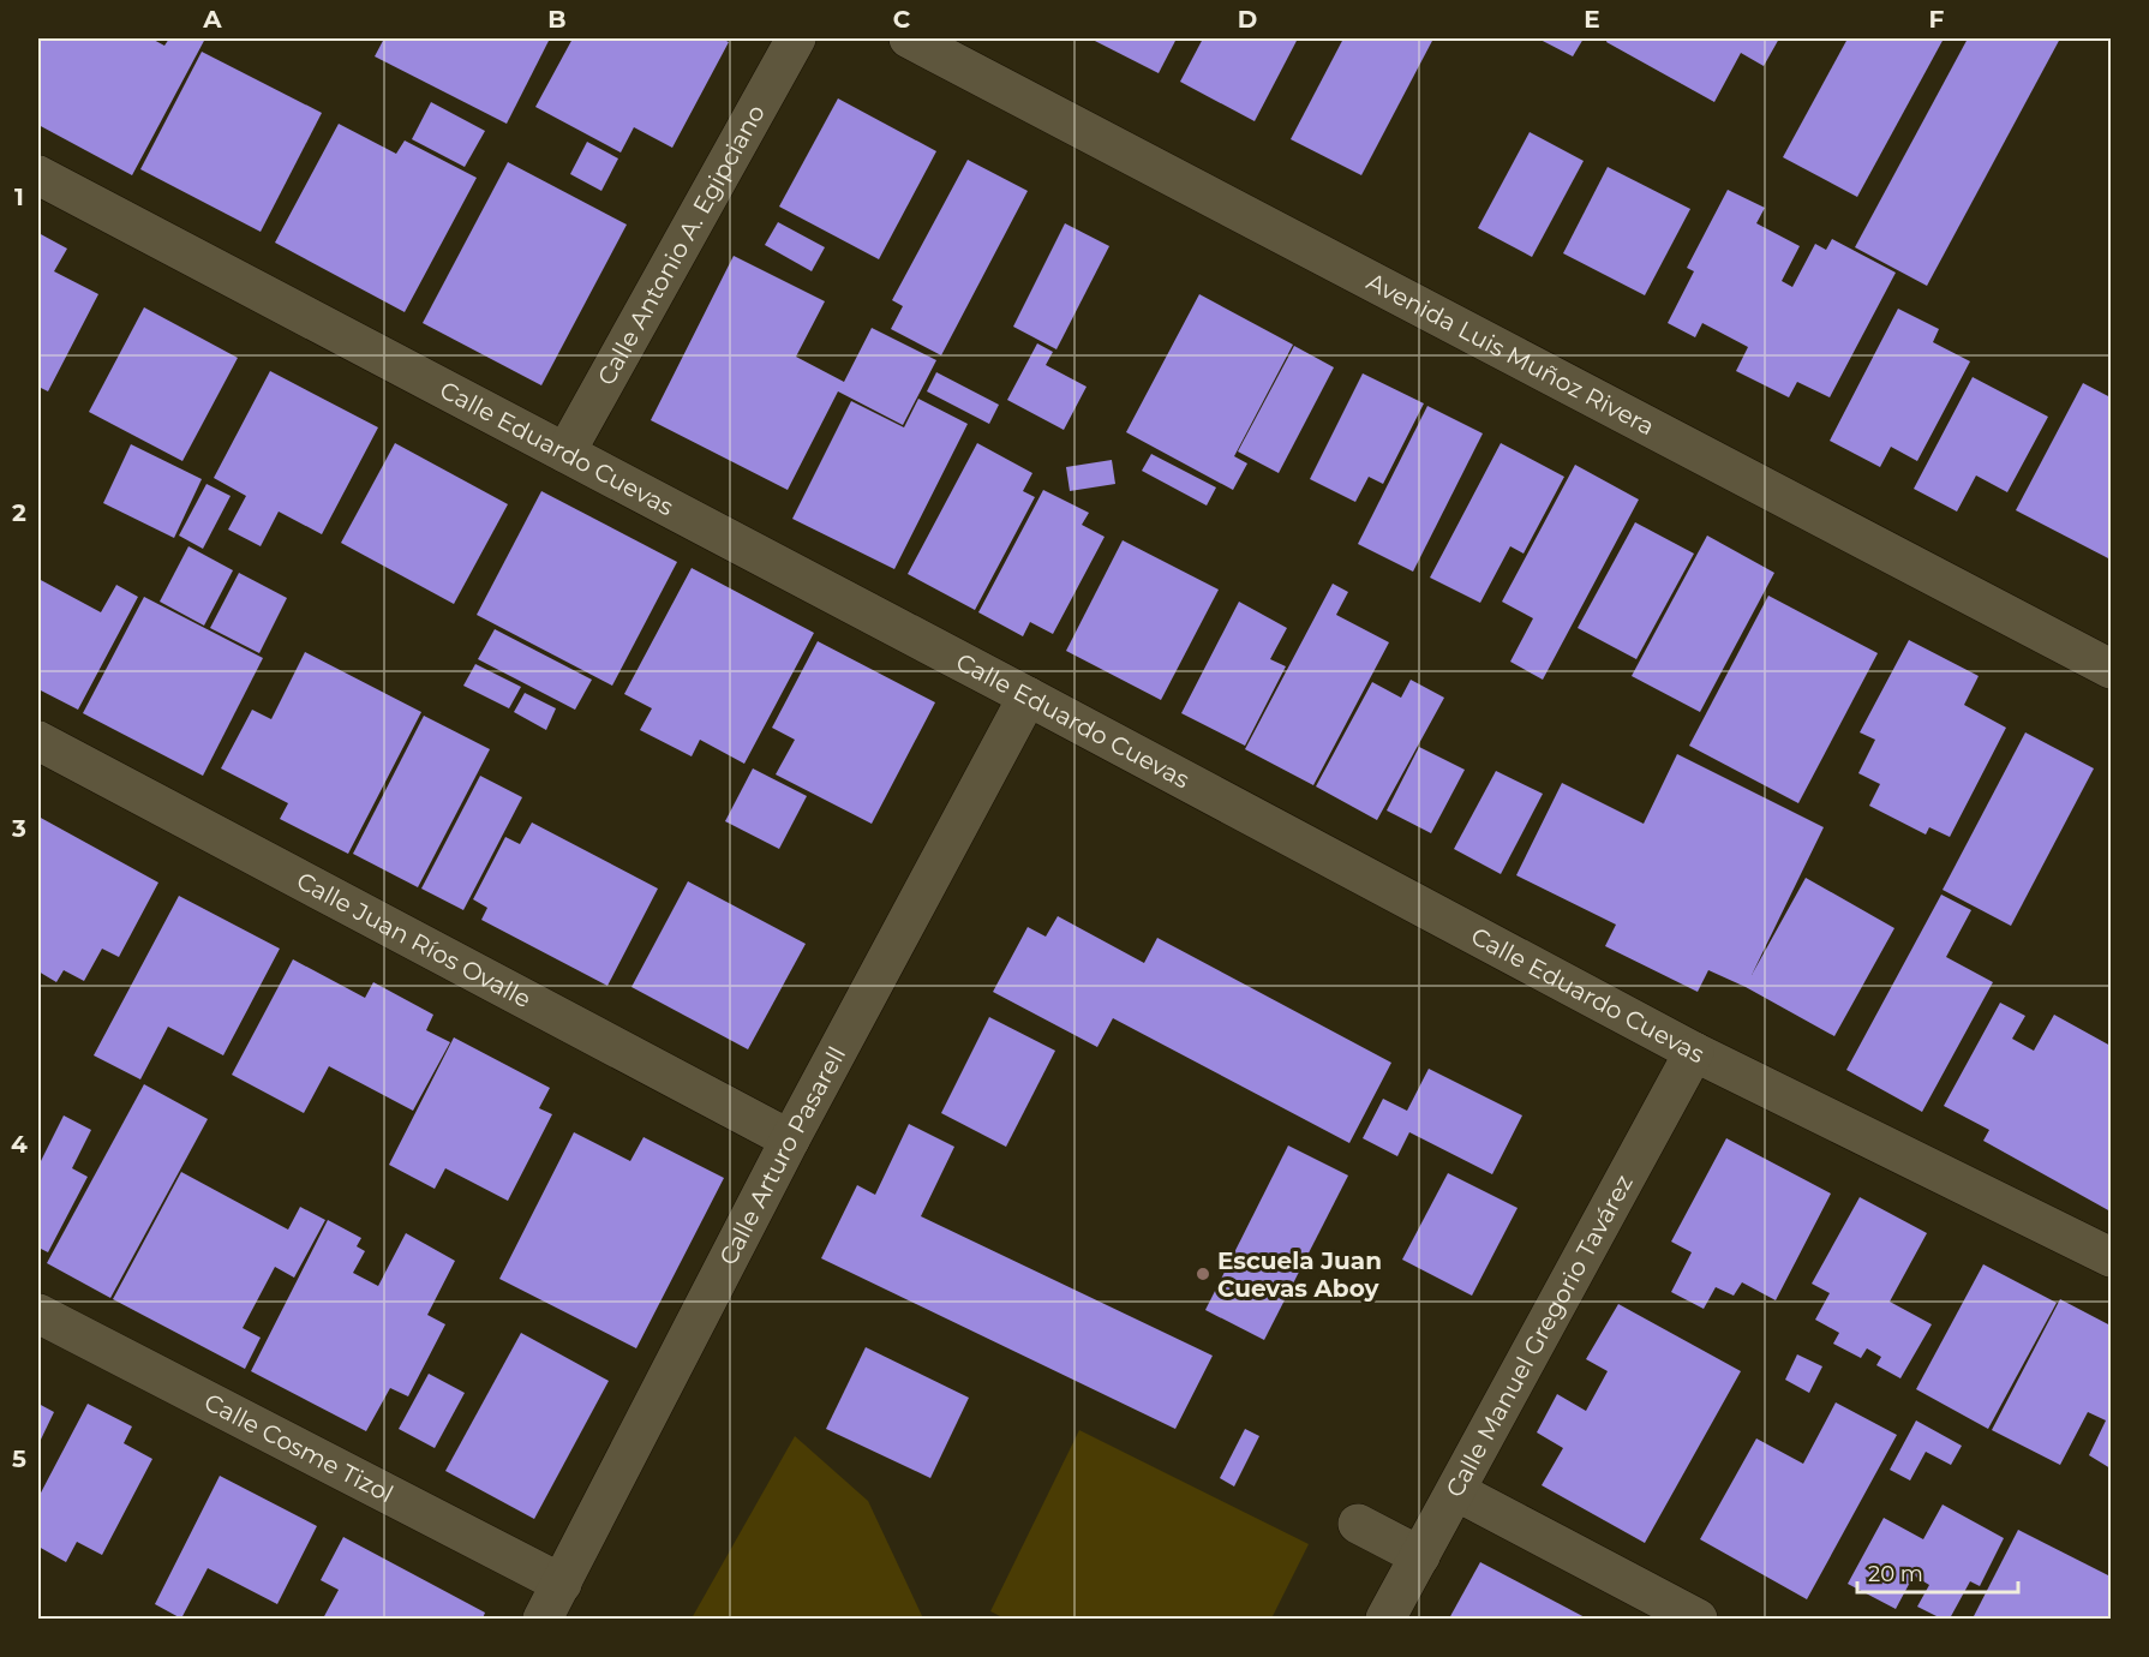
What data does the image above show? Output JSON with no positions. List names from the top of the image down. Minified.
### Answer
{"streets":{"street":["Calle Antonio A. Egipciano","Avenida Luis Muñoz Rivera","Calle Eduardo Cuevas","Calle Juan Ríos Ovalle","Calle Arturo Pasarell","Calle Manuel Gregorio Tavárez","Calle Cosme Tizol"]},"crossings":[["Calle Antonio A. Egipciano","Calle Eduardo Cuevas"],["Calle Eduardo Cuevas","Calle Arturo Pasarell"],["Calle Eduardo Cuevas","Calle Manuel Gregorio Tavárez"],["Calle Juan Ríos Ovalle","Calle Arturo Pasarell"],["Calle Arturo Pasarell","Calle Cosme Tizol"]],"places":["Escuela Juan Cuevas Aboy"],"scale_bar":"20 m","grid":{"columns":["A","B","C","D","E","F"],"rows":["1","2","3","4","5"]}}
